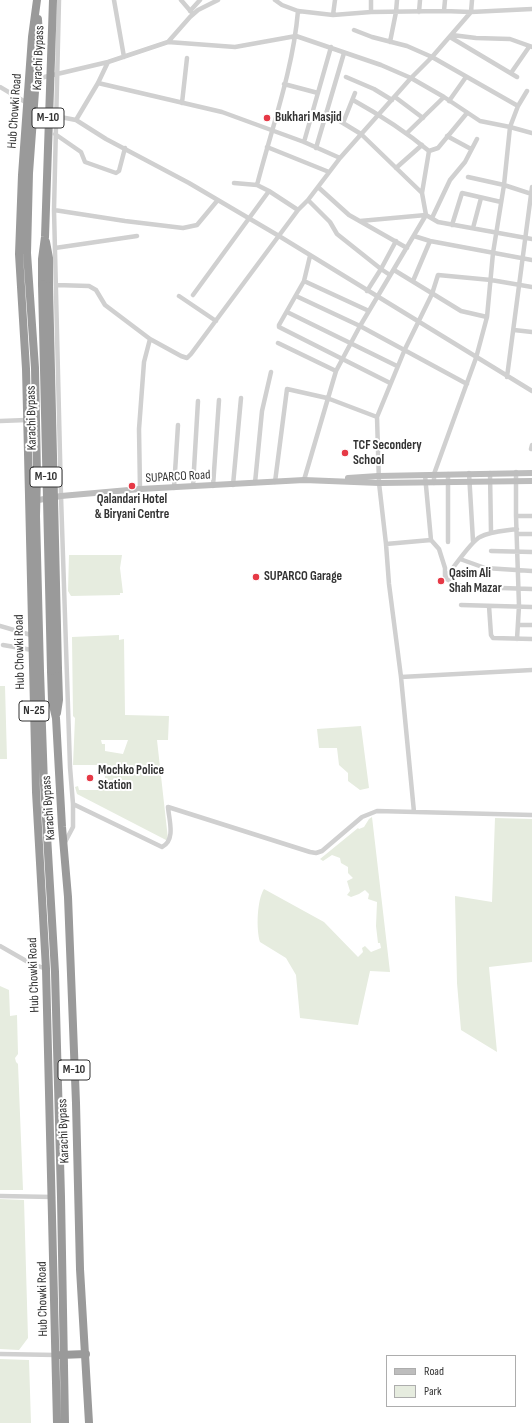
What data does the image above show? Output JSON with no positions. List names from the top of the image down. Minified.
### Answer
{"streets":{"highway":["Karachi Bypass","Hub Chowki Road","M-10","N-25"],"street":["SUPARCO Road"]},"crossings":[["Hub Chowki Road","SUPARCO Road"]],"places":["Bukhari Masjid","TCF Secondery School","Qalandari Hotel & Biryani Centre","SUPARCO Garage","Qasim Ali Shah Mazar","Mochko Police Station"],"legend":["Road","Park"]}
